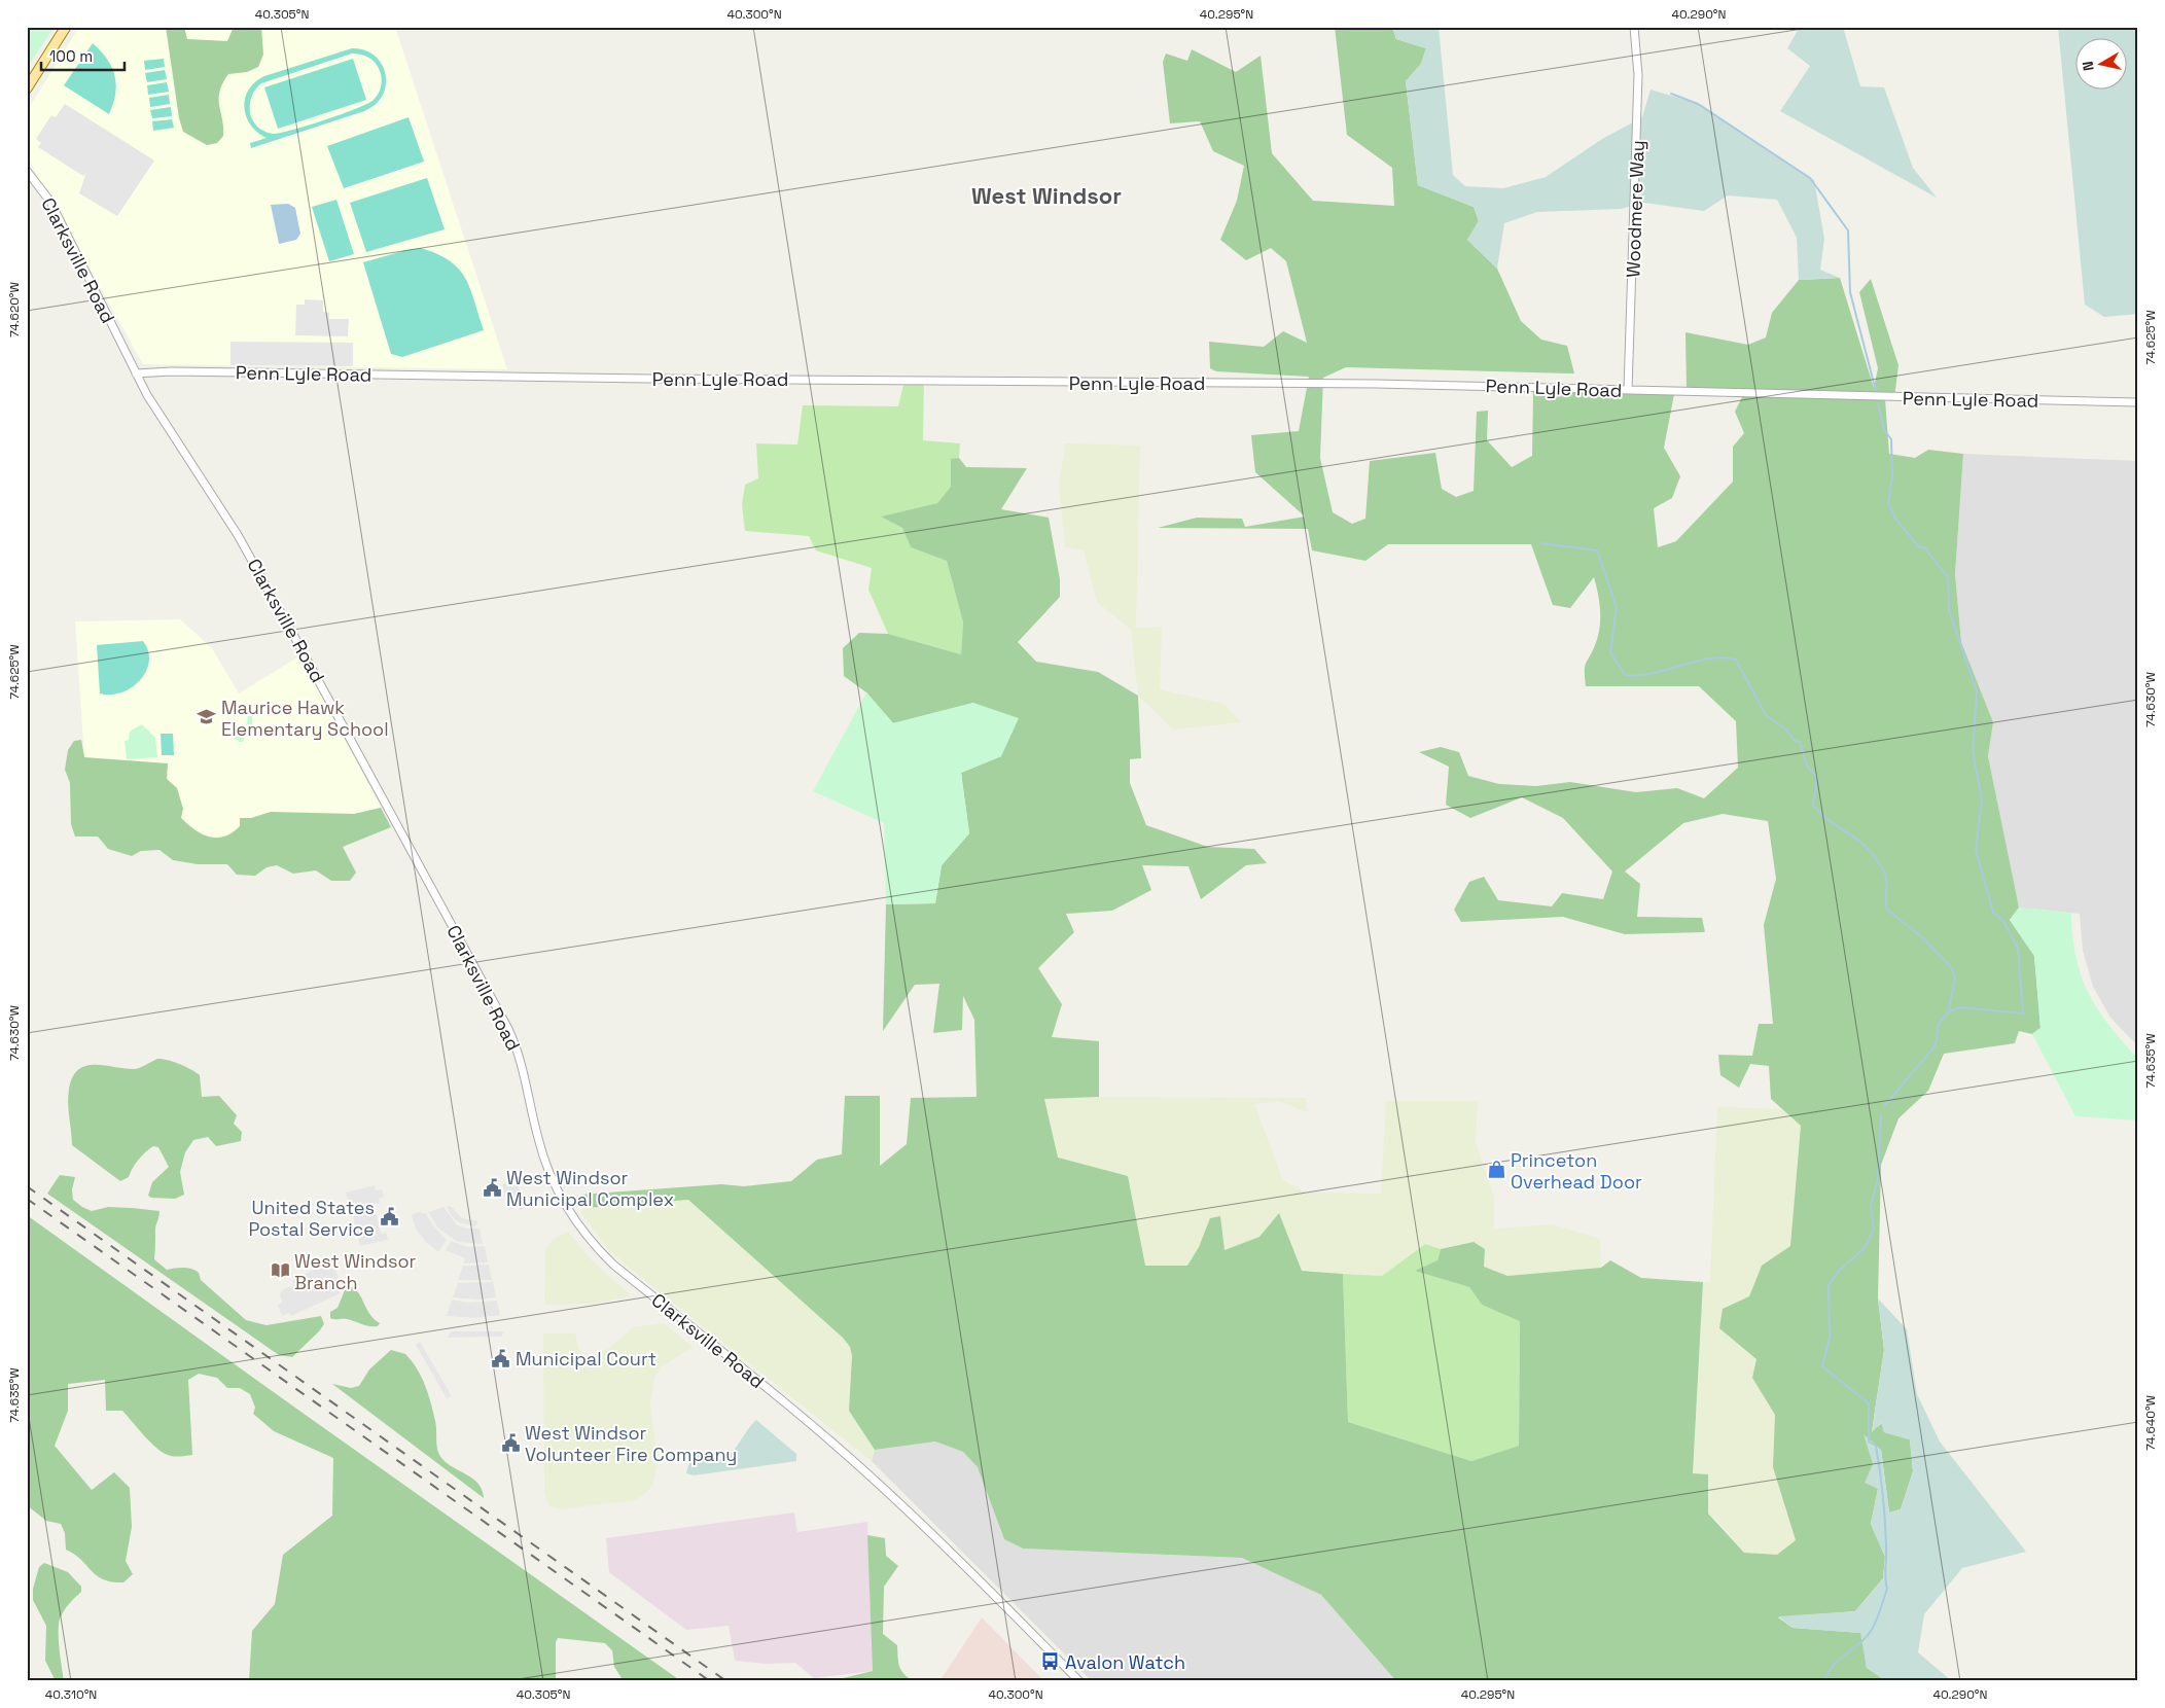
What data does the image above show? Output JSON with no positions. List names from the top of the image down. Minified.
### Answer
{"streets":{"street":["Woodmere Way","Clarksville Road","Penn Lyle Road"]},"crossings":[["Woodmere Way","Penn Lyle Road"],["Clarksville Road","Penn Lyle Road"]],"districts":["West Windsor"],"places":{"school or university":["Maurice Hawk Elementary School"],"shop":["Princeton Overhead Door"],"public building":["West Windsor Municipal Complex","United States Postal Service","Municipal Court","West Windsor Volunteer Fire Company"],"library":["West Windsor Branch"],"bus stop":["Avalon Watch"]},"scale_bar":"100 m","north":"left","coordinates":["40.305°N","40.300°N","40.295°N","40.290°N","74.620°W","74.625°W","74.630°W","74.635°W","74.640°W","40.310°N"]}
